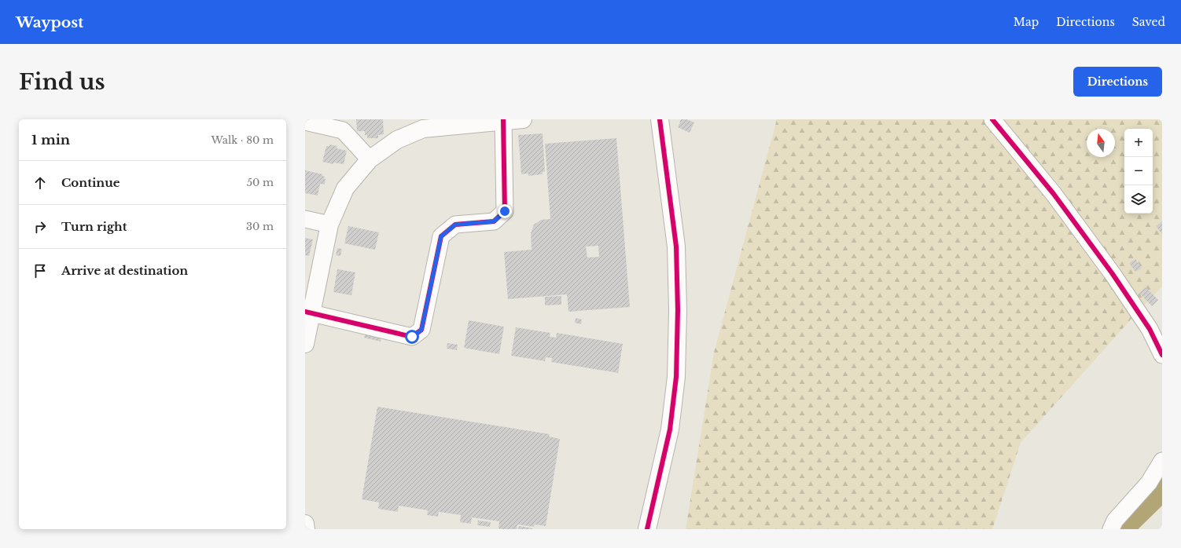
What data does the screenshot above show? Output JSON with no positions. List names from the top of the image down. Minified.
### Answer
{"north":"top","page":{"header":"Waypost","nav":["Map","Directions","Saved"],"buttons":"Directions","title":"Find us","heading":["1 min","Walk · 80 m"],"map_buttons":["+","−"],"list":[["Continue","50 m"],["Turn right","30 m"],"Arrive at destination"]}}
